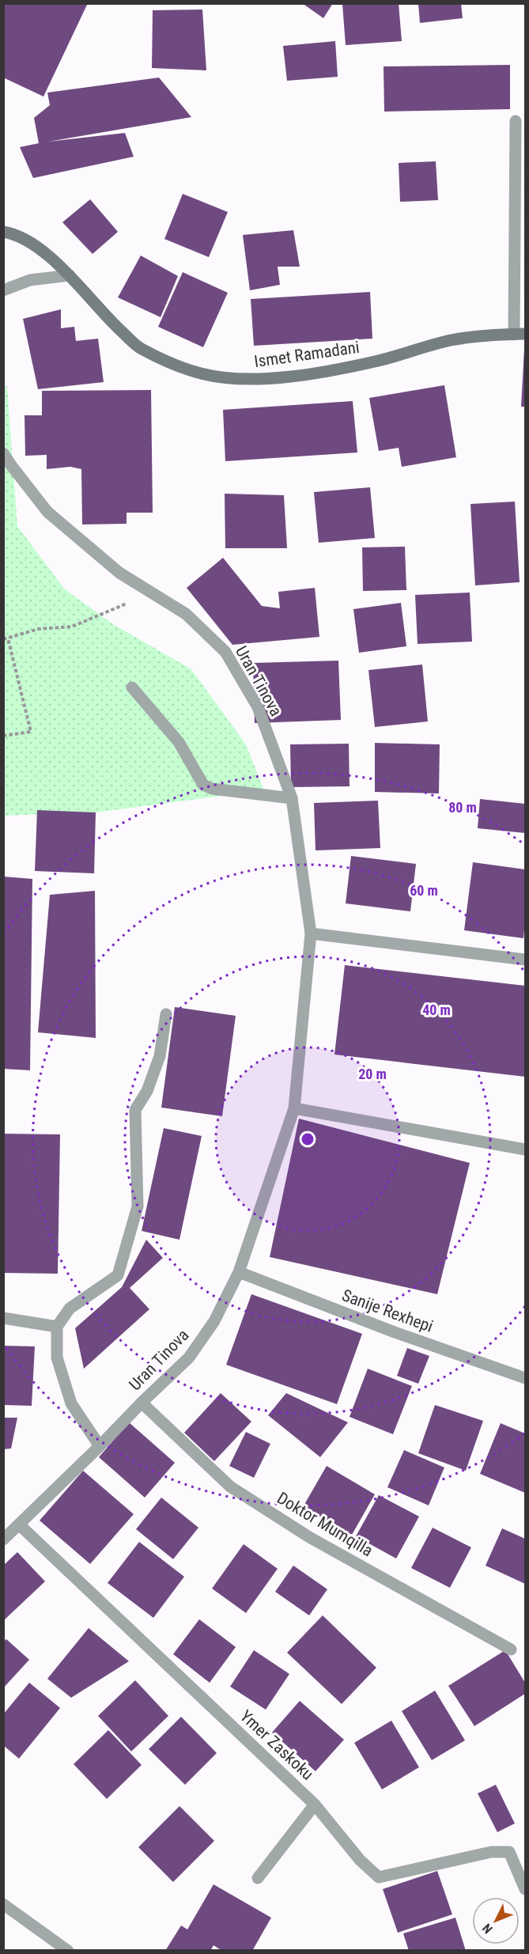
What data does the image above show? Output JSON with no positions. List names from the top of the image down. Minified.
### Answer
{"streets":{"main road":["Ismet Ramadani"],"street":["Uran Tinova","Sanije Rexhepi","Doktor Mumqilla","Ymer Zaskoku"]},"crossings":[["Uran Tinova","Sanije Rexhepi"],["Uran Tinova","Doktor Mumqilla"],["Uran Tinova","Ymer Zaskoku"]],"north":"bottom left","rings":["80 m","60 m","40 m","20 m"]}
